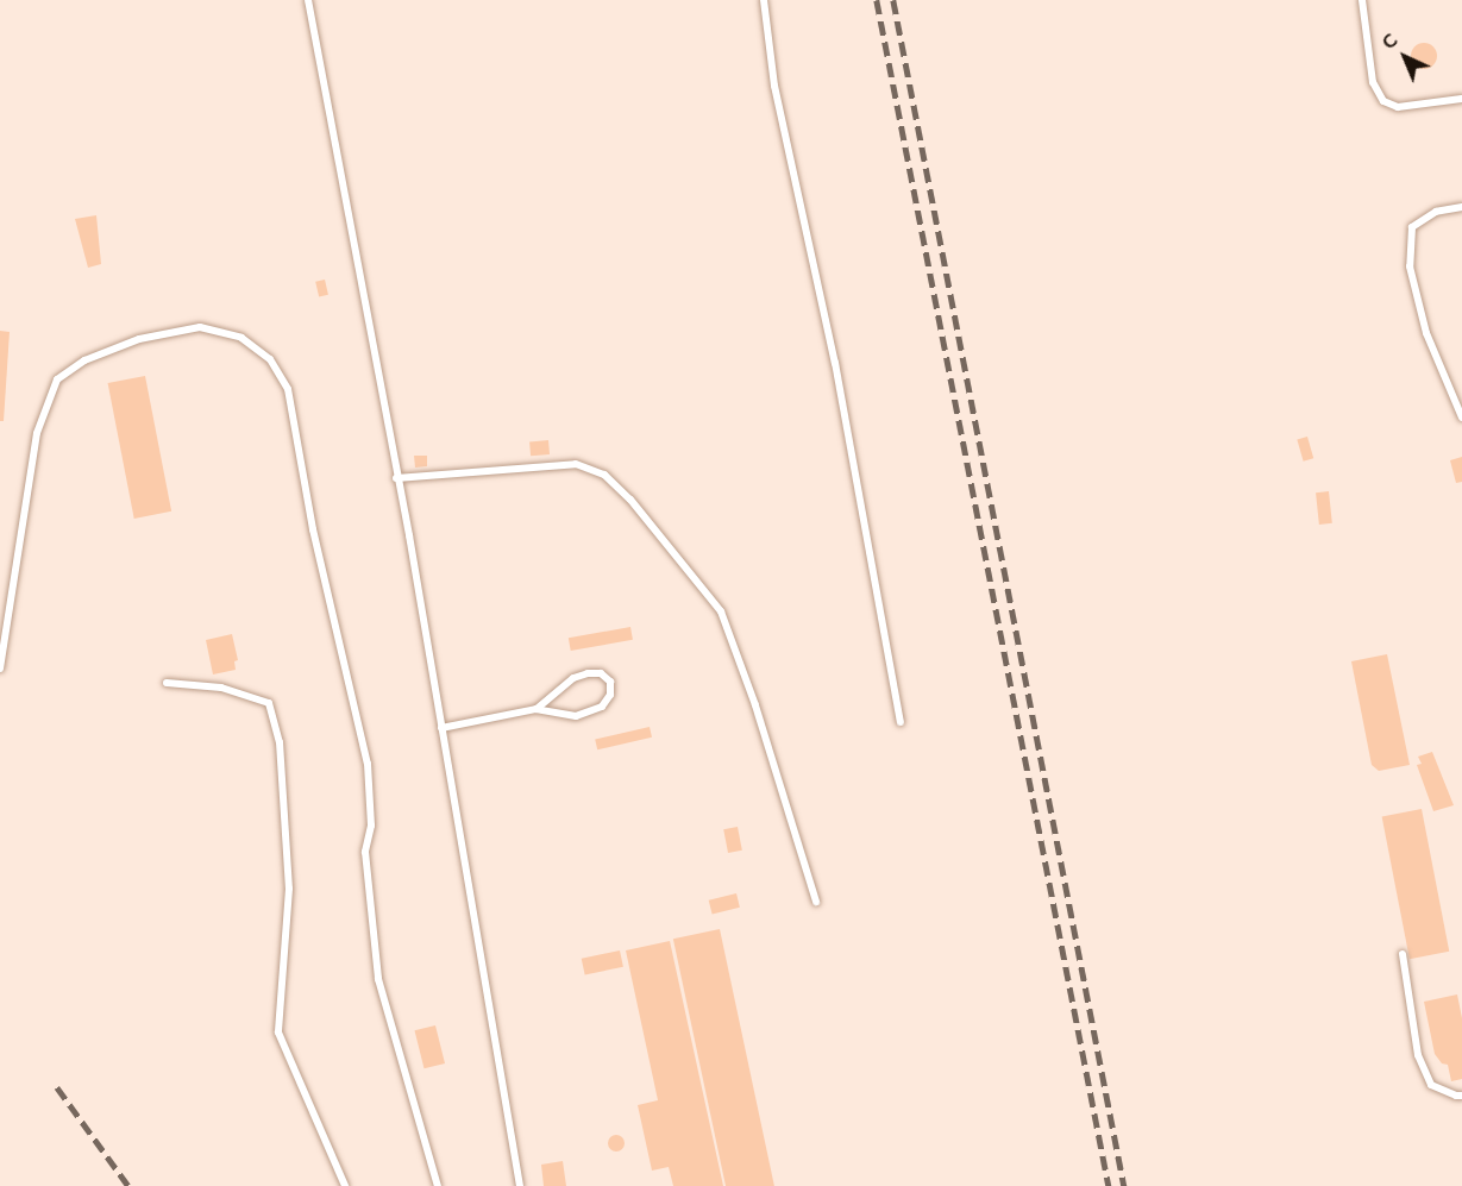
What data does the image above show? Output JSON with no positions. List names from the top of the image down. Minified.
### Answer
{"north":"top left"}
